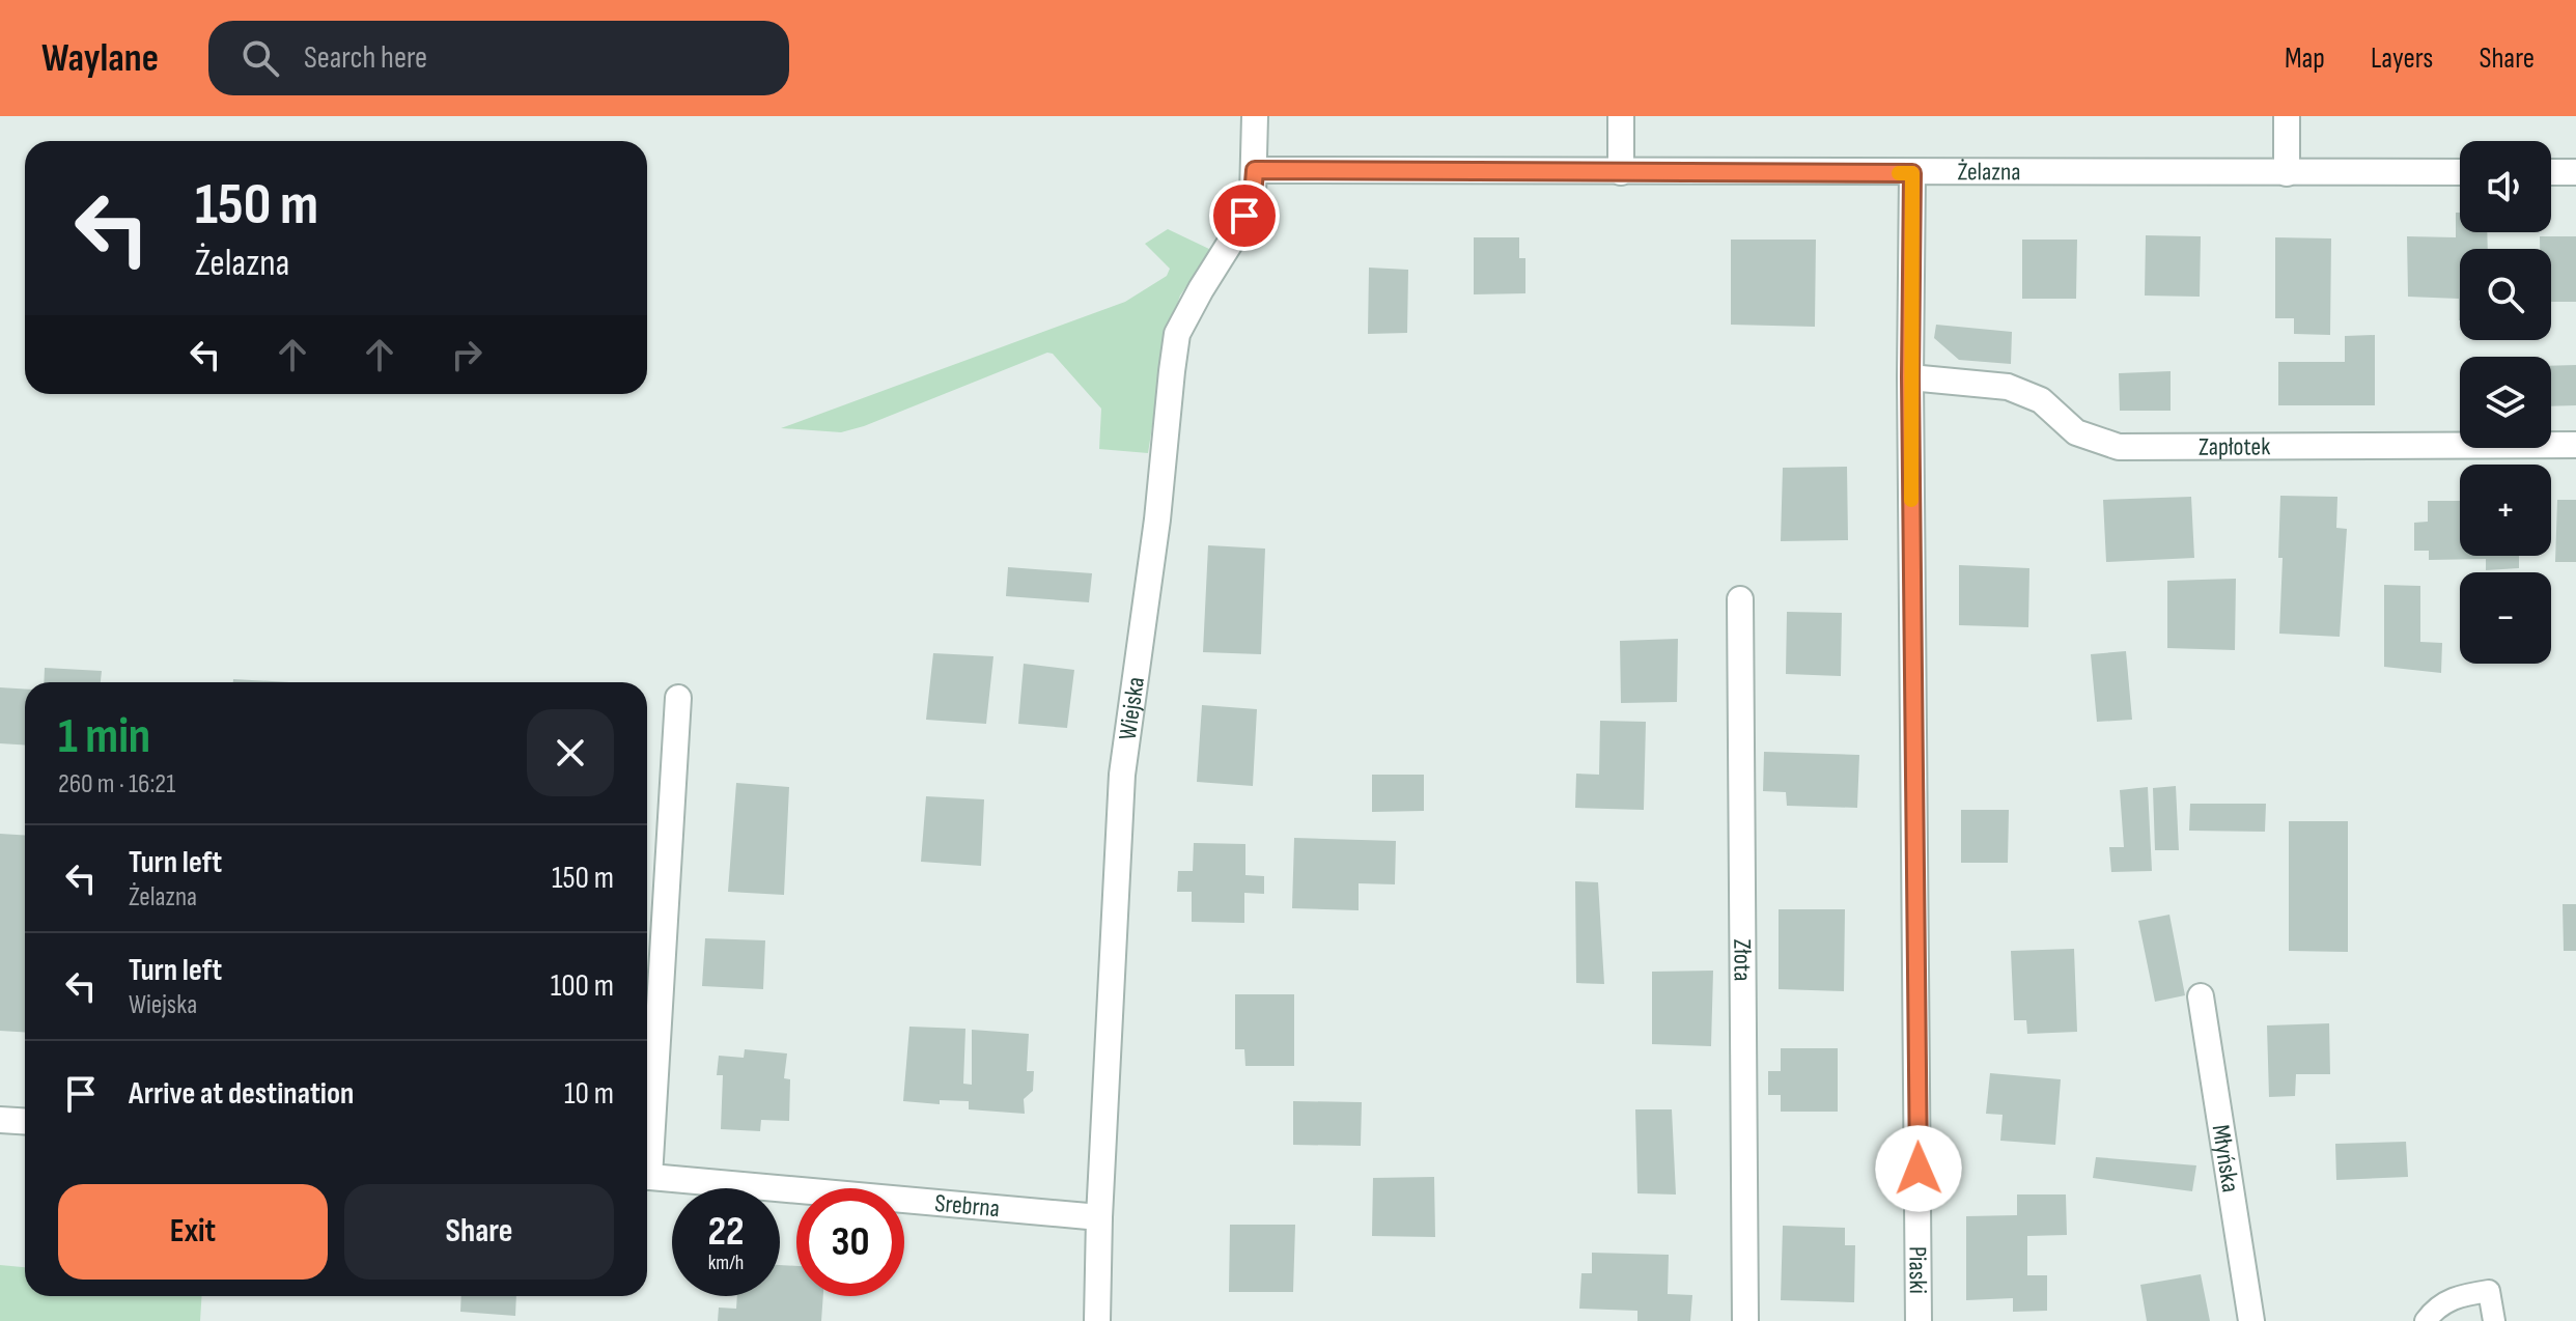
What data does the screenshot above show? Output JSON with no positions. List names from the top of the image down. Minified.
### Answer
{"streets":{"street":["Żelazna","Zapłotek","Wiejska","Złota","Młyńska","Srebrna","Piaski"]},"crossings":[["Żelazna","Wiejska"],["Żelazna","Piaski"],["Zapłotek","Piaski"],["Wiejska","Srebrna"]],"page":{"header":"Waylane","search":"Search here","nav":["Map","Layers","Share"],"map_buttons":["+","−"],"turn":["150 m","Żelazna"],"heading":["1 min","260 m · 16:21"],"list":[{"name":"Turn left","note":"Żelazna","value":"150 m"},{"name":"Turn left","note":"Wiejska","value":"100 m"},{"name":"Arrive at destination","value":"10 m"}],"buttons":["Exit","Share"],"speed":"22 km/h","limit":"30"}}
